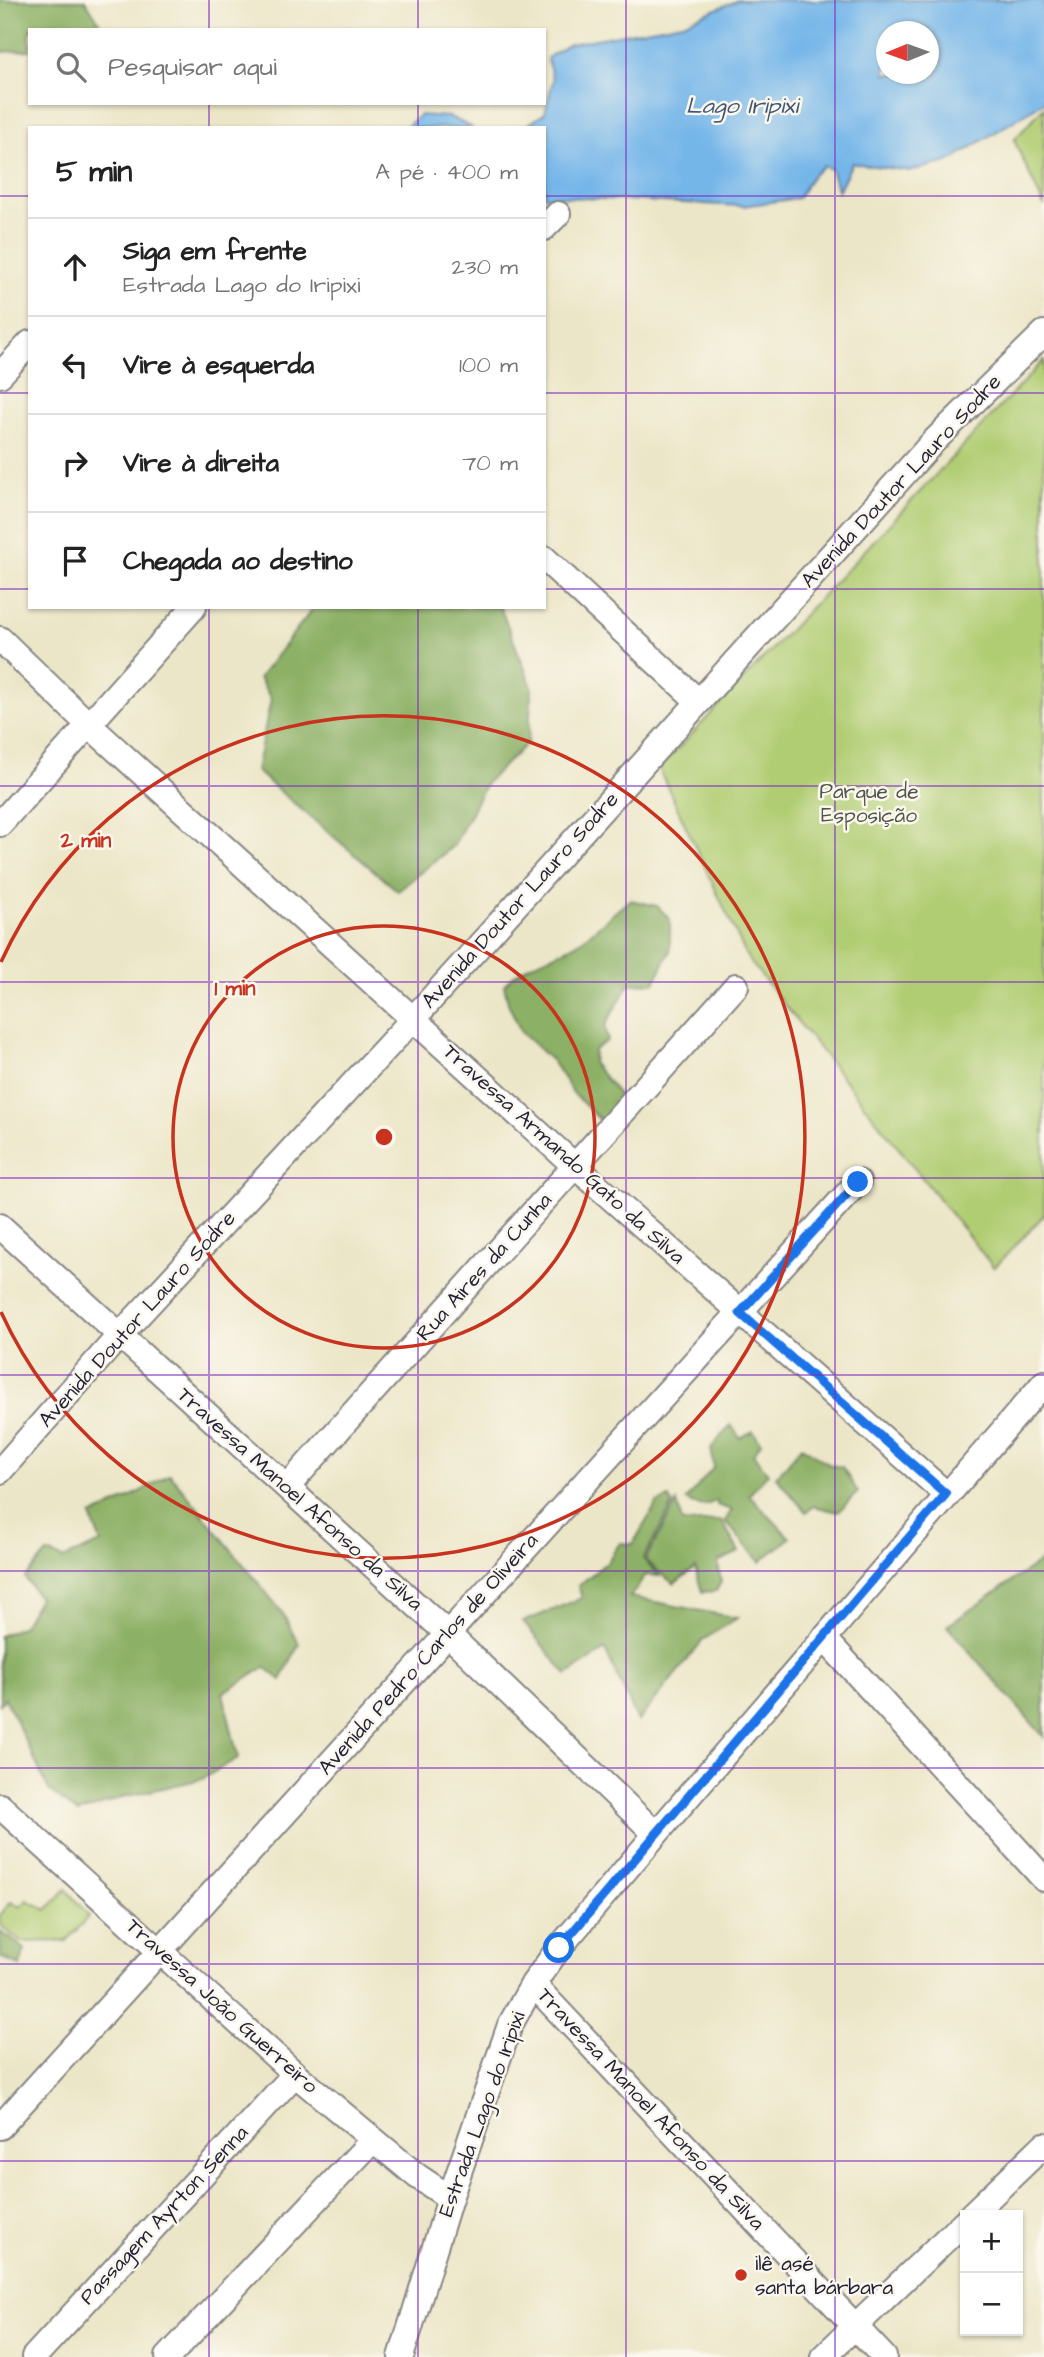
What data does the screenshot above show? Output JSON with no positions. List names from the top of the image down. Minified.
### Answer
{"streets":{"street":["Avenida Doutor Lauro Sodre","Travessa Armando Gato da Silva","Rua Aires da Cunha","Travessa Manoel Afonso da Silva","Avenida Pedro Carlos de Oliveira","Travessa João Guerreiro","Estrada Lago do Iripixi","Passagem Ayrton Senna"]},"crossings":[["Avenida Doutor Lauro Sodre","Travessa Armando Gato da Silva"],["Avenida Doutor Lauro Sodre","Travessa Manoel Afonso da Silva"],["Travessa Armando Gato da Silva","Rua Aires da Cunha"],["Travessa Armando Gato da Silva","Avenida Pedro Carlos de Oliveira"],["Travessa Armando Gato da Silva","Estrada Lago do Iripixi"],["Rua Aires da Cunha","Travessa Manoel Afonso da Silva"],["Travessa Manoel Afonso da Silva","Avenida Pedro Carlos de Oliveira"],["Travessa Manoel Afonso da Silva","Estrada Lago do Iripixi"],["Avenida Pedro Carlos de Oliveira","Travessa João Guerreiro"],["Travessa João Guerreiro","Estrada Lago do Iripixi"],["Travessa João Guerreiro","Passagem Ayrton Senna"]],"water":["Lago Iripixi"],"parks":["Parque de Esposição"],"places":["ilê asé santa bárbara"],"north":"left","page":{"search":"Pesquisar aqui","heading":["5 min","A pé · 400 m"],"list":[["Siga em frente","Estrada Lago do Iripixi","230 m"],["Vire à esquerda","100 m"],["Vire à direita","70 m"],"Chegada ao destino"],"map_buttons":["+","−"]},"rings":["2 min","1 min"]}
